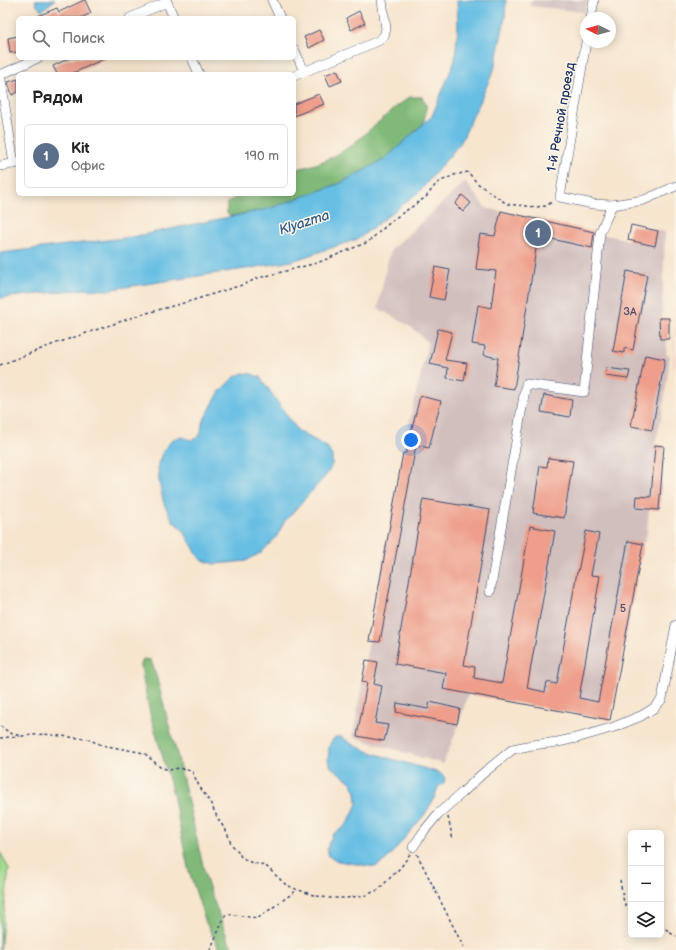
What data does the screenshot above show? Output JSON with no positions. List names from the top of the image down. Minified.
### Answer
{"streets":{"street":["1-й Речной проезд"]},"water":["Klyazma"],"house_numbers":["3А","5"],"north":"left","page":{"search":"Поиск","heading":"Рядом","list":[{"mark":"1","name":"Kit","note":"Офис","value":"190 m"}],"pins":"1","map_buttons":["+","−"]}}
